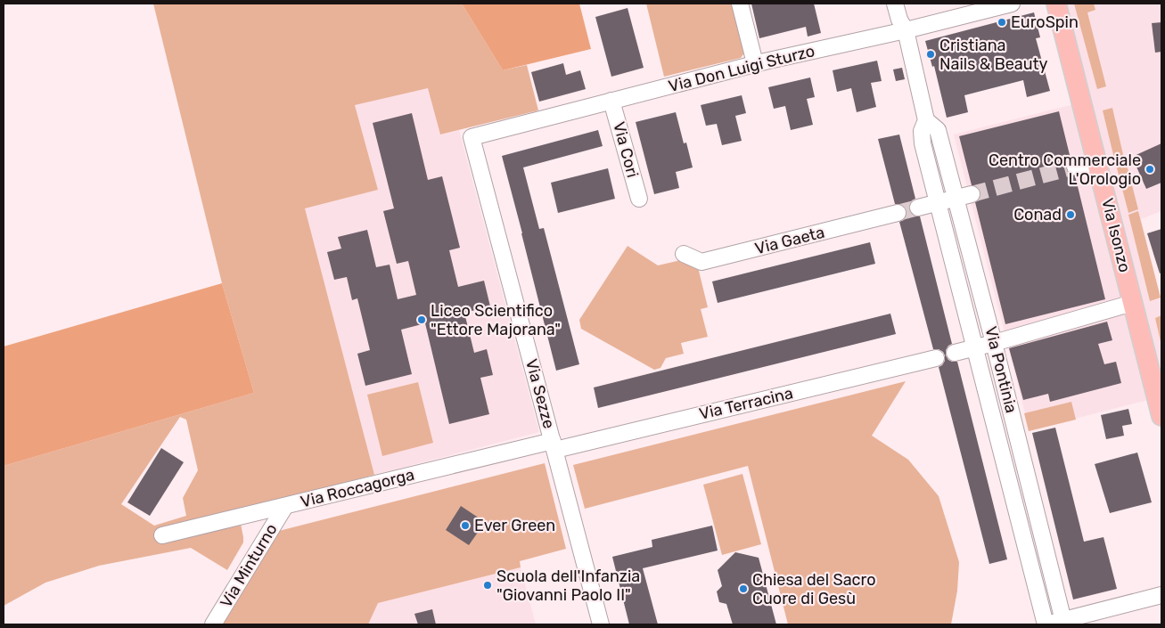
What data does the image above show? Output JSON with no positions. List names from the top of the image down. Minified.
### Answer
{"streets":{"main road":["Via Isonzo"],"street":["Via Don Luigi Sturzo","Via Cori","Via Gaeta","Via Pontinia","Via Sezze","Via Terracina","Via Roccagorga","Via Minturno"]},"crossings":[["Via Don Luigi Sturzo","Via Cori"],["Via Don Luigi Sturzo","Via Pontinia"],["Via Don Luigi Sturzo","Via Sezze"],["Via Sezze","Via Terracina"],["Via Sezze","Via Roccagorga"],["Via Terracina","Via Roccagorga"],["Via Roccagorga","Via Minturno"]],"places":["EuroSpin","Cristiana Nails & Beauty","Centro Commerciale L'Orologio","Conad","Liceo Scientifico \"Ettore Majorana\"","Ever Green","Scuola dell'Infanzia \"Giovanni Paolo II\"","Chiesa del Sacro Cuore di Gesù"]}
